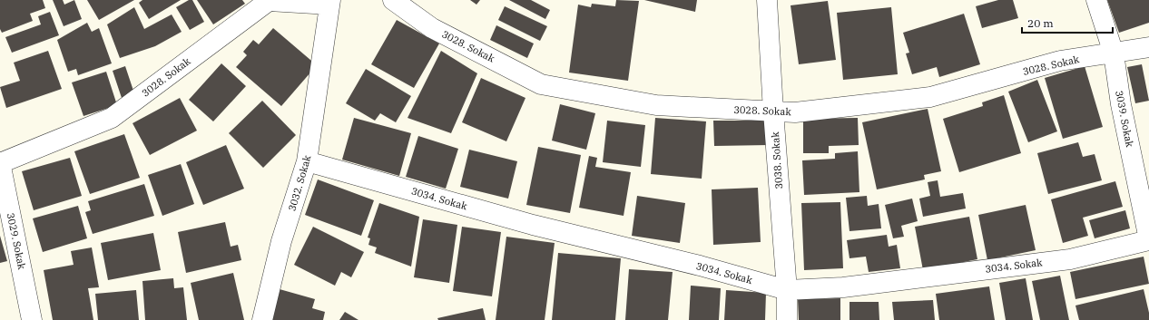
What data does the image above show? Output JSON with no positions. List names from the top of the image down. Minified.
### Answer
{"streets":{"street":["3028. Sokak","3039. Sokak","3038. Sokak","3032. Sokak","3034. Sokak","3029. Sokak"]},"crossings":[["3028. Sokak","3039. Sokak"],["3028. Sokak","3038. Sokak"],["3028. Sokak","3032. Sokak"],["3028. Sokak","3029. Sokak"],["3039. Sokak","3034. Sokak"],["3038. Sokak","3034. Sokak"],["3032. Sokak","3034. Sokak"]],"scale_bar":"20 m"}
